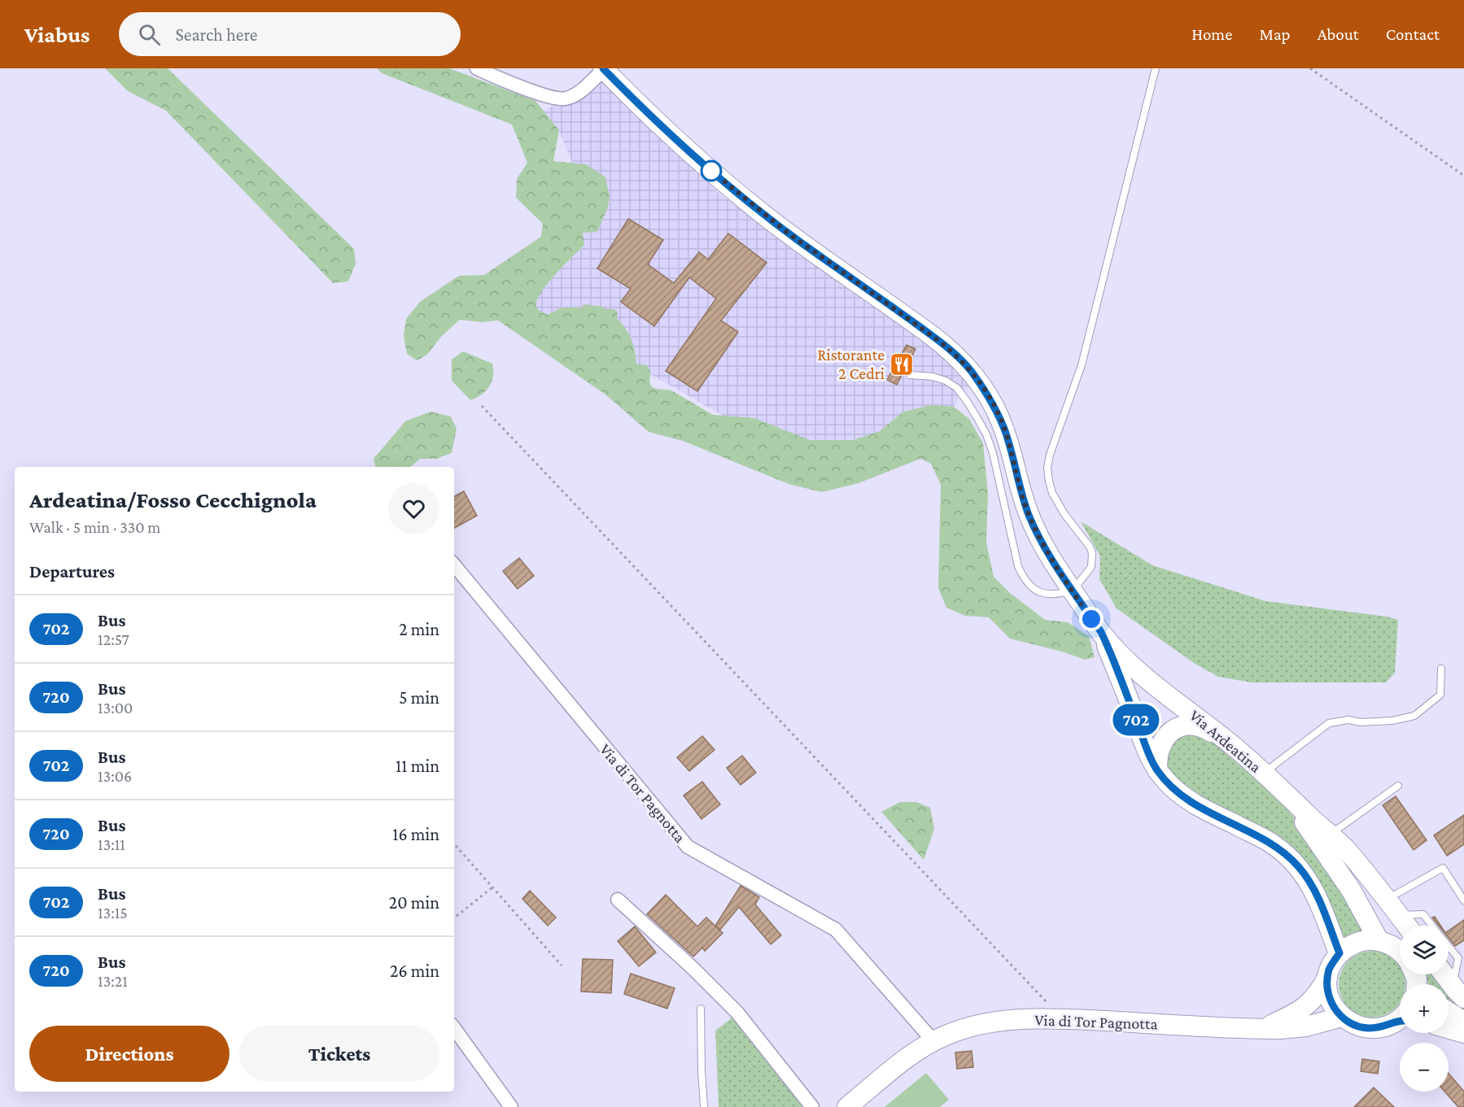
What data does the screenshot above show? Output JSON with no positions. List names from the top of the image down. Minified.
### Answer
{"streets":{"main road":["Via Ardeatina","Via di Tor Pagnotta"]},"places":{"restaurant":["Ristorante 2 Cedri"]},"lines":["bus line 702"],"page":{"header":"Viabus","search":"Search here","nav":["Home","Map","About","Contact"],"on_map":"702","heading":[["Ardeatina/Fosso Cecchignola","Walk · 5 min · 330 m"],"Departures"],"list":[{"mark":"702","name":"Bus","note":"12:57","value":"2 min"},{"mark":"720","name":"Bus","note":"13:00","value":"5 min"},{"mark":"702","name":"Bus","note":"13:06","value":"11 min"},{"mark":"720","name":"Bus","note":"13:11","value":"16 min"},{"mark":"702","name":"Bus","note":"13:15","value":"20 min"},{"mark":"720","name":"Bus","note":"13:21","value":"26 min"}],"map_buttons":["+","−"],"buttons":["Directions","Tickets"]}}
